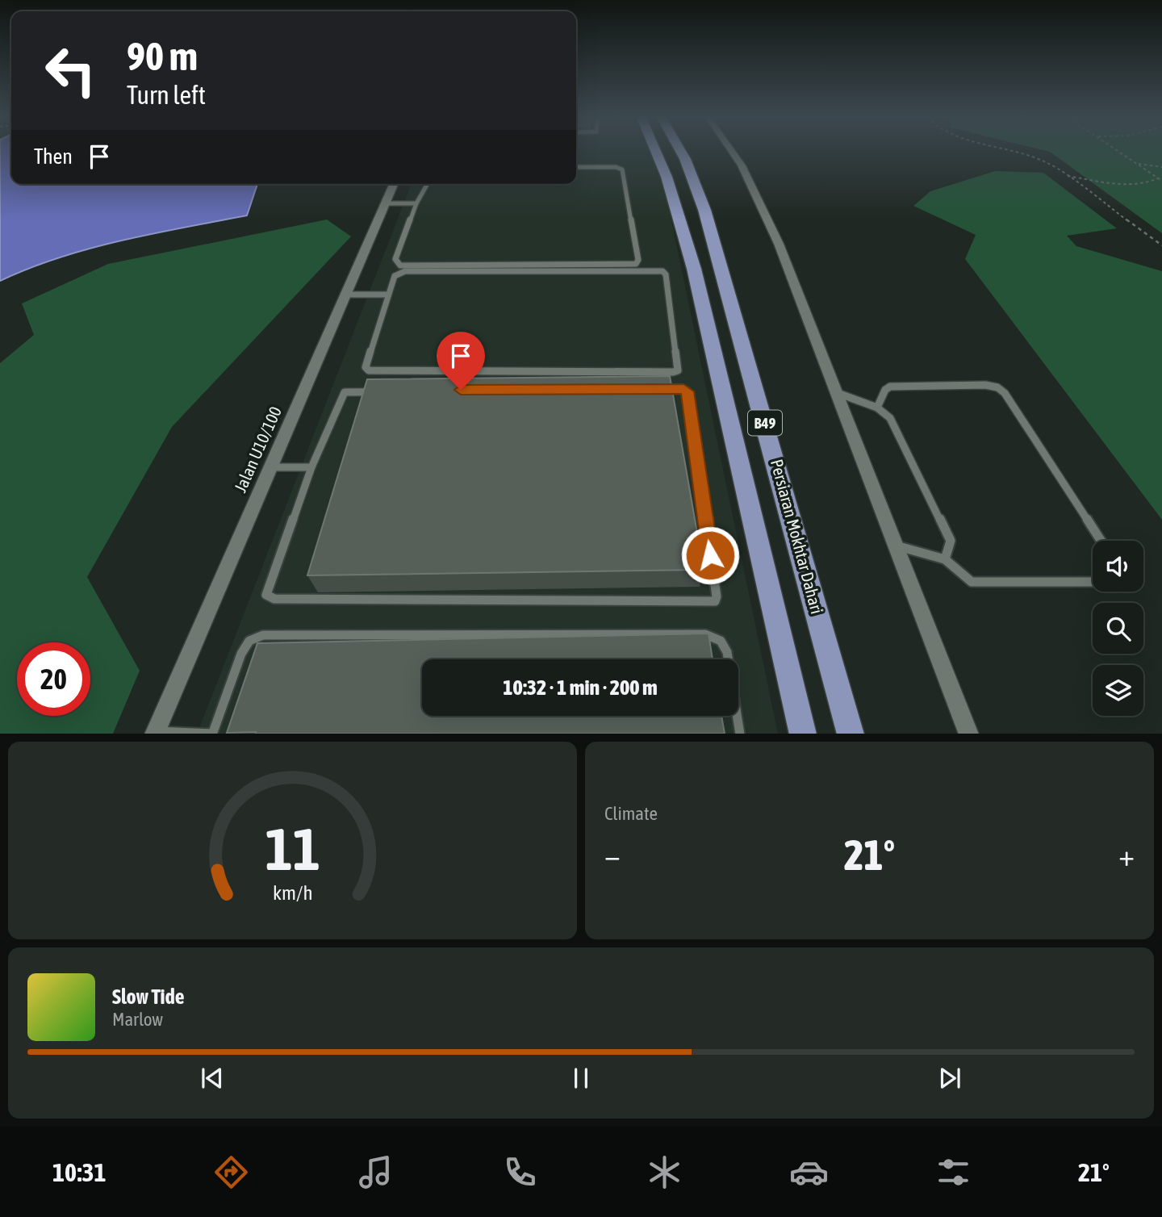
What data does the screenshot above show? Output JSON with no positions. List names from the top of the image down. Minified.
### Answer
{"streets":{"main road":["B49","Persiaran Mokhtar Dahari"],"street":["Jalan U10/100"]},"page":{"turn":["90 m","Turn left"],"then":"Then","limit":"20","trip":"10:32 · 1 min · 200 m","tile":"Climate","heat":["−","21°","+"],"song":["Slow Tide","Marlow"],"tabs":["10:31","21°"],"gauge":["11","km/h"]}}
